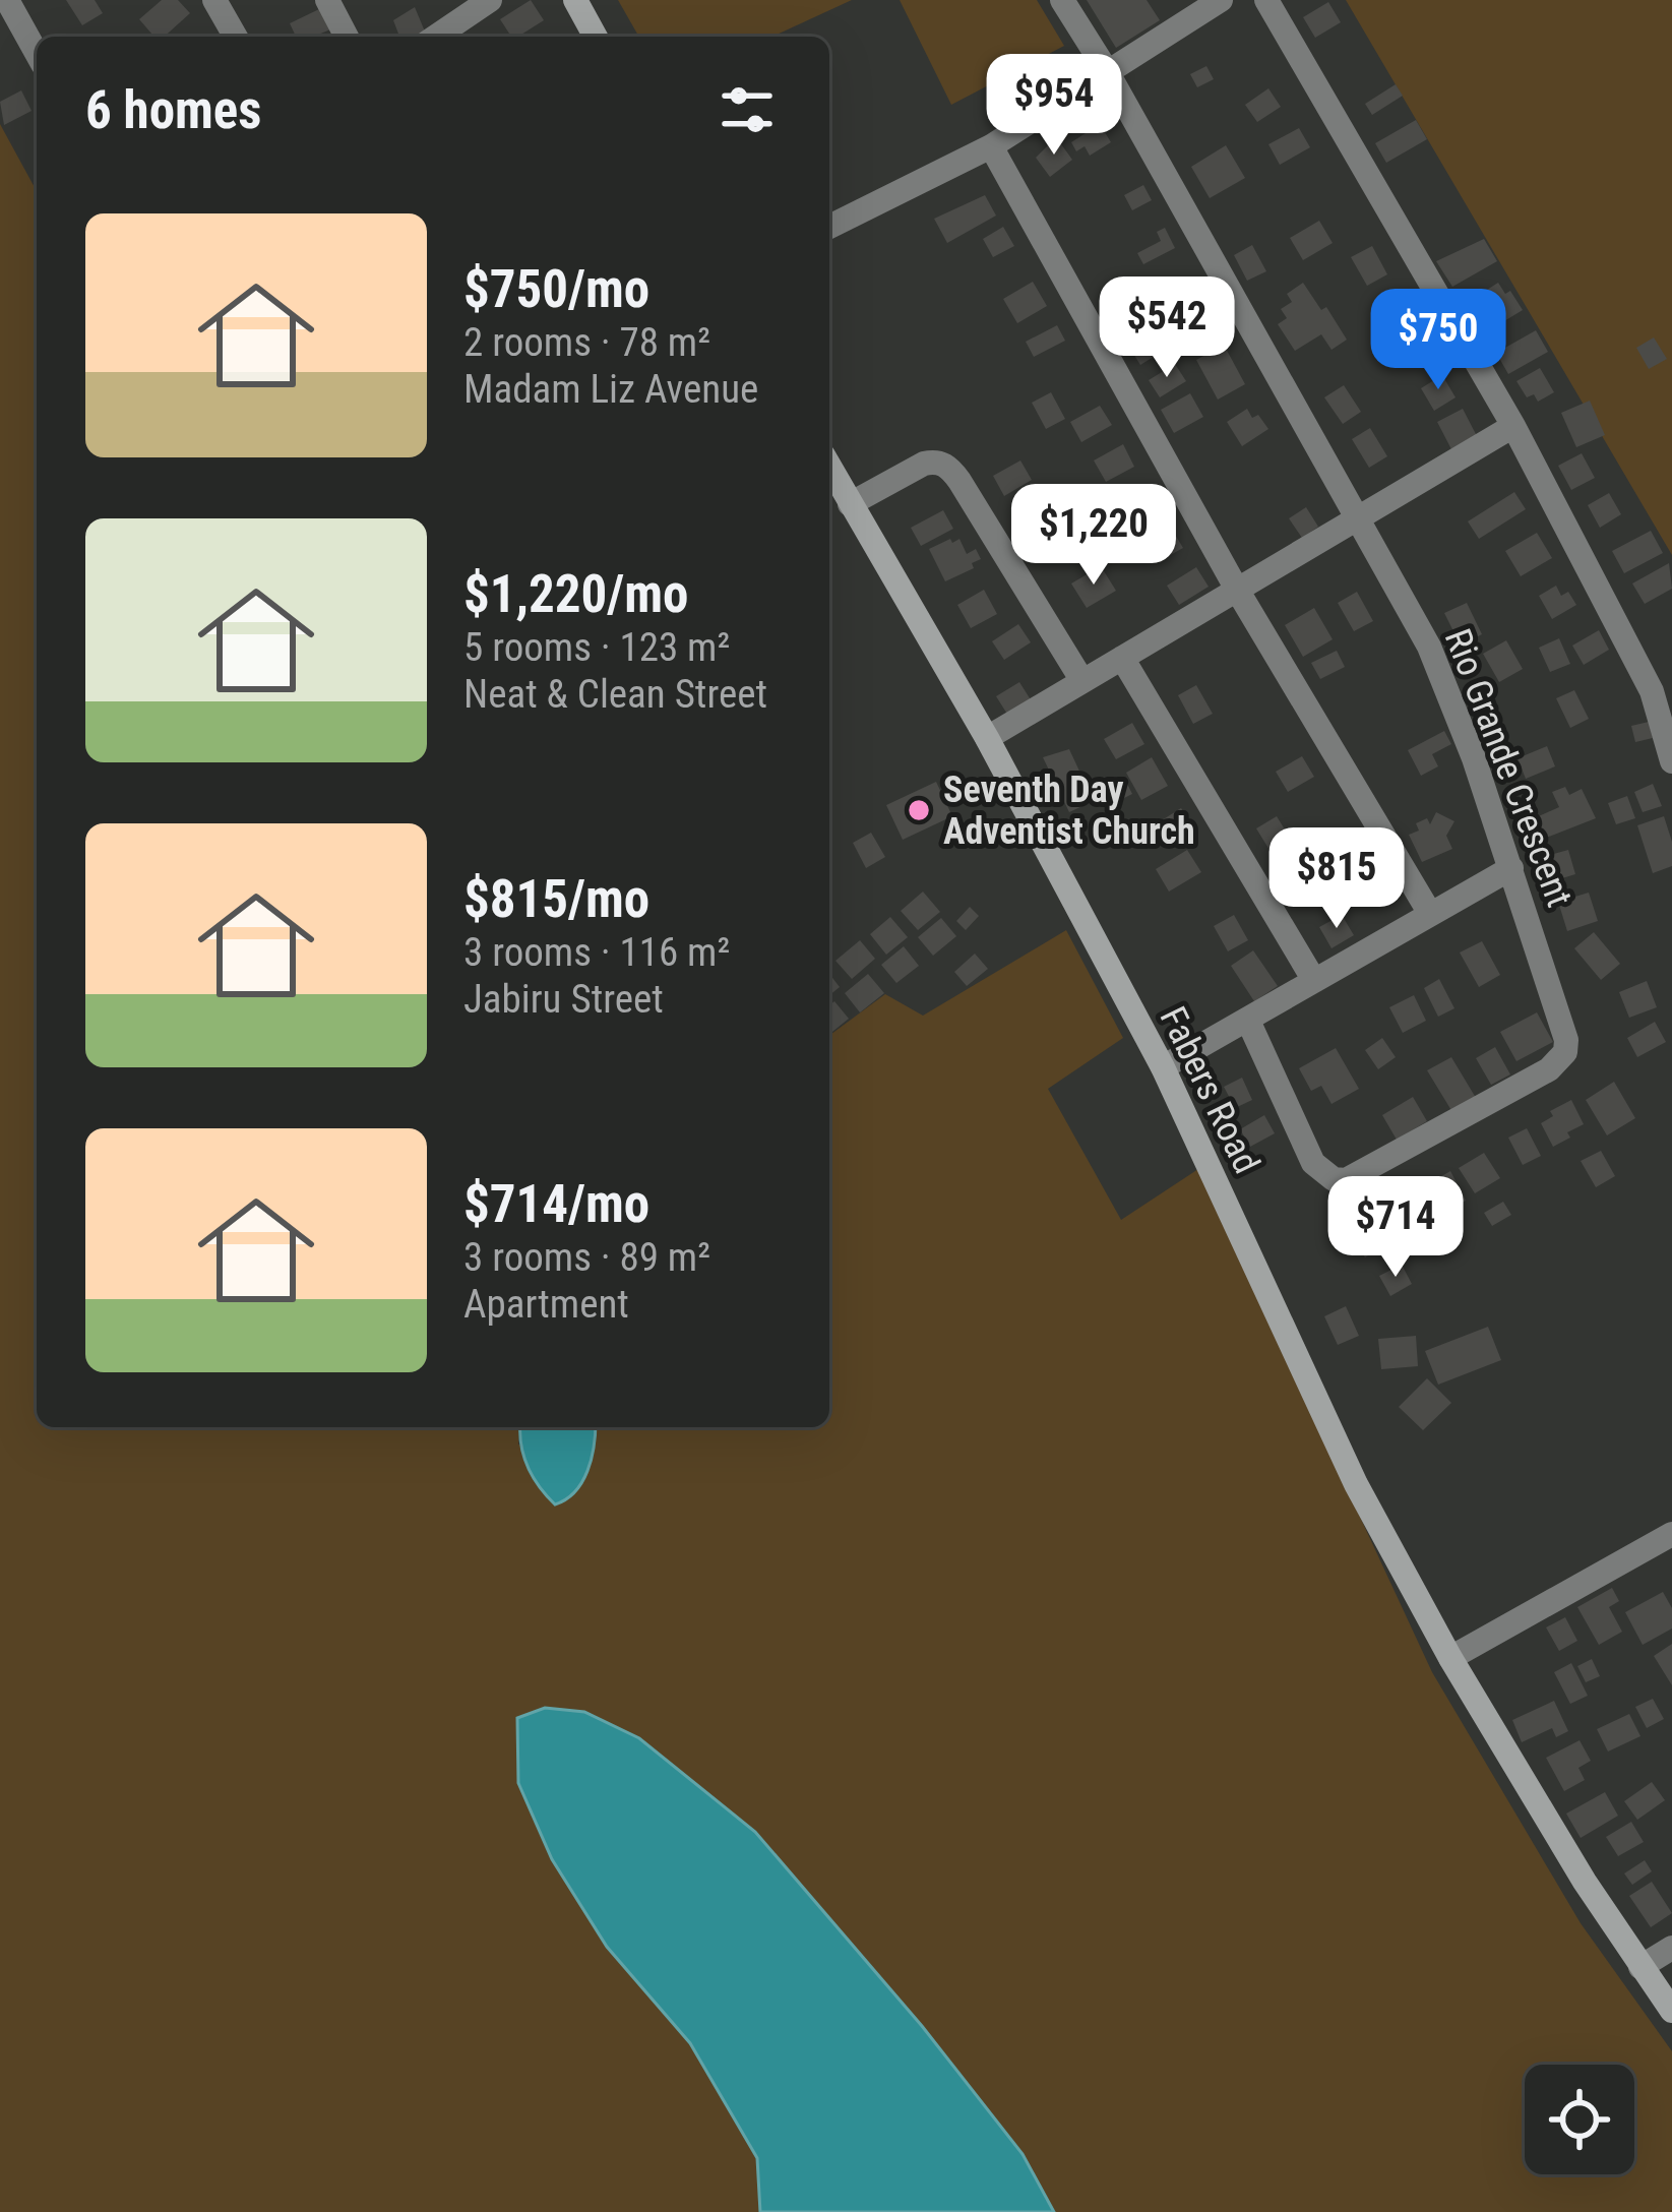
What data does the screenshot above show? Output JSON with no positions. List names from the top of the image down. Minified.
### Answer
{"streets":{"main road":["Fabers Road"],"street":["Rio Grande Crescent"]},"places":["Seventh Day Adventist Church"],"page":{"heading":"6 homes","price":["$954","$542","$750","$1,220","$815","$714"],"list":[{"name":"$750/mo","note":"2 rooms · 78 m² · Madam Liz Avenue"},{"name":"$1,220/mo","note":"5 rooms · 123 m² · Neat & Clean Street"},{"name":"$815/mo","note":"3 rooms · 116 m² · Jabiru Street"},{"name":"$714/mo","note":"3 rooms · 89 m² · Apartment"}]}}
